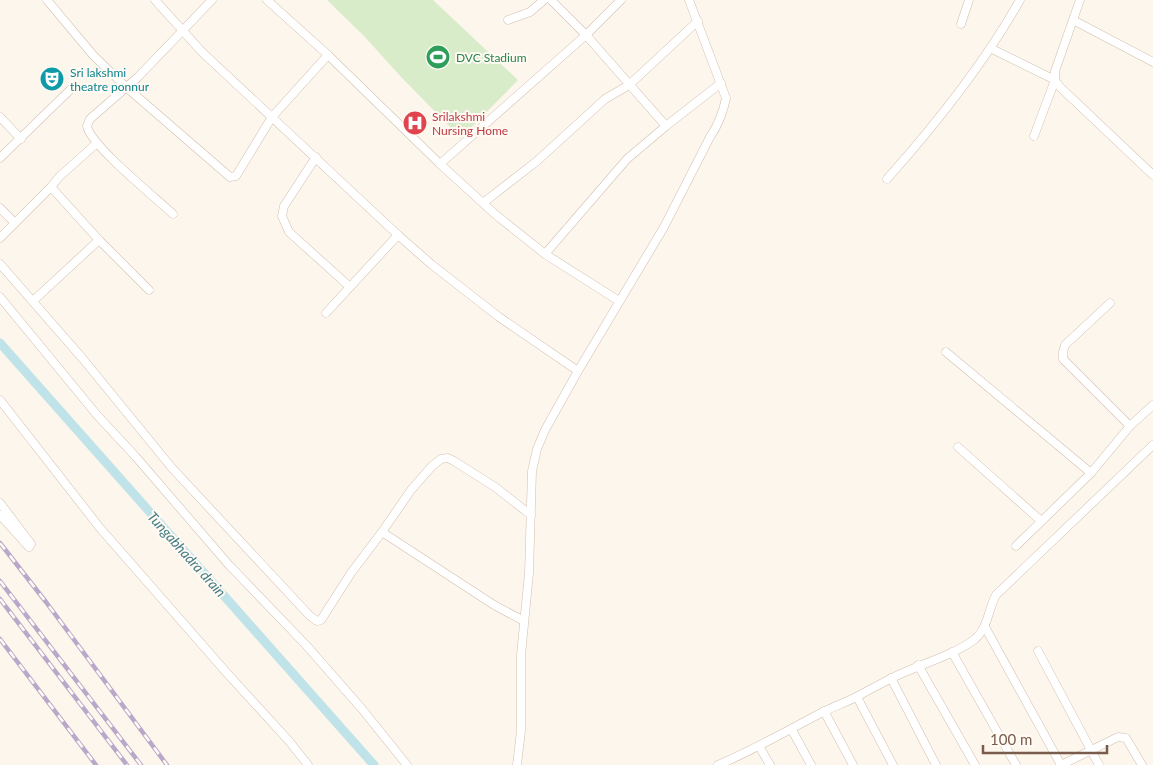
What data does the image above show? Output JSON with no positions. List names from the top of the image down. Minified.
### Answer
{"water":["Tungabhadra drain"],"places":{"sports":["DVC Stadium"],"theatre":["Sri lakshmi theatre ponnur"],"hospital":["Srilakshmi Nursing Home"]},"scale_bar":"100 m"}
